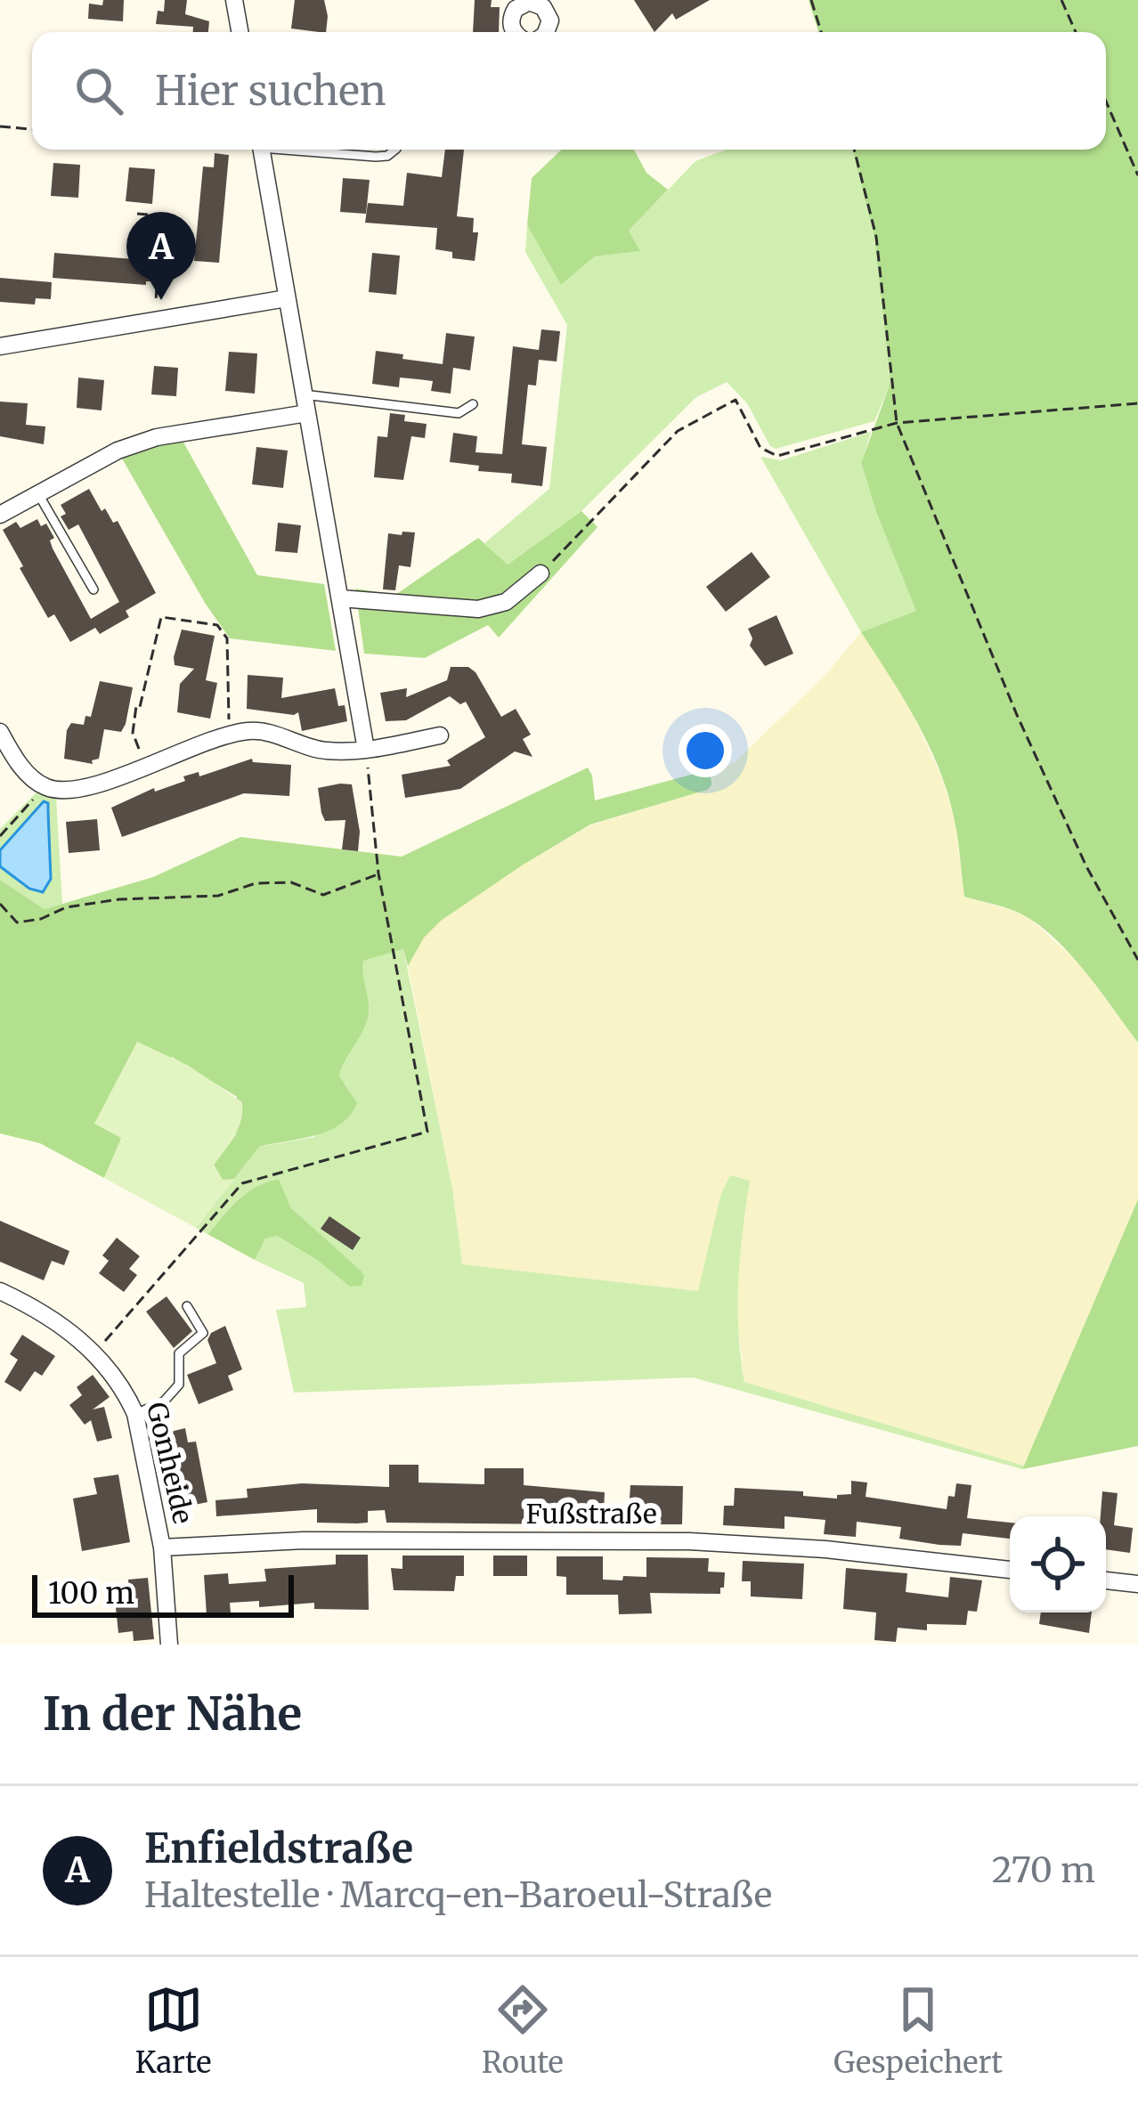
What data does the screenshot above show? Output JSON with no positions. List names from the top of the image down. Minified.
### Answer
{"streets":{"street":["Gonheide","Fußstraße"]},"crossings":[["Gonheide","Fußstraße"]],"scale_bar":"100 m","page":{"search":"Hier suchen","pins":"A","scale":"100 m","heading":"In der Nähe","list":[{"mark":"A","name":"Enfieldstraße","note":"Haltestelle · Marcq-en-Baroeul-Straße","value":"270 m"}],"nav":["Karte","Route","Gespeichert"]}}
